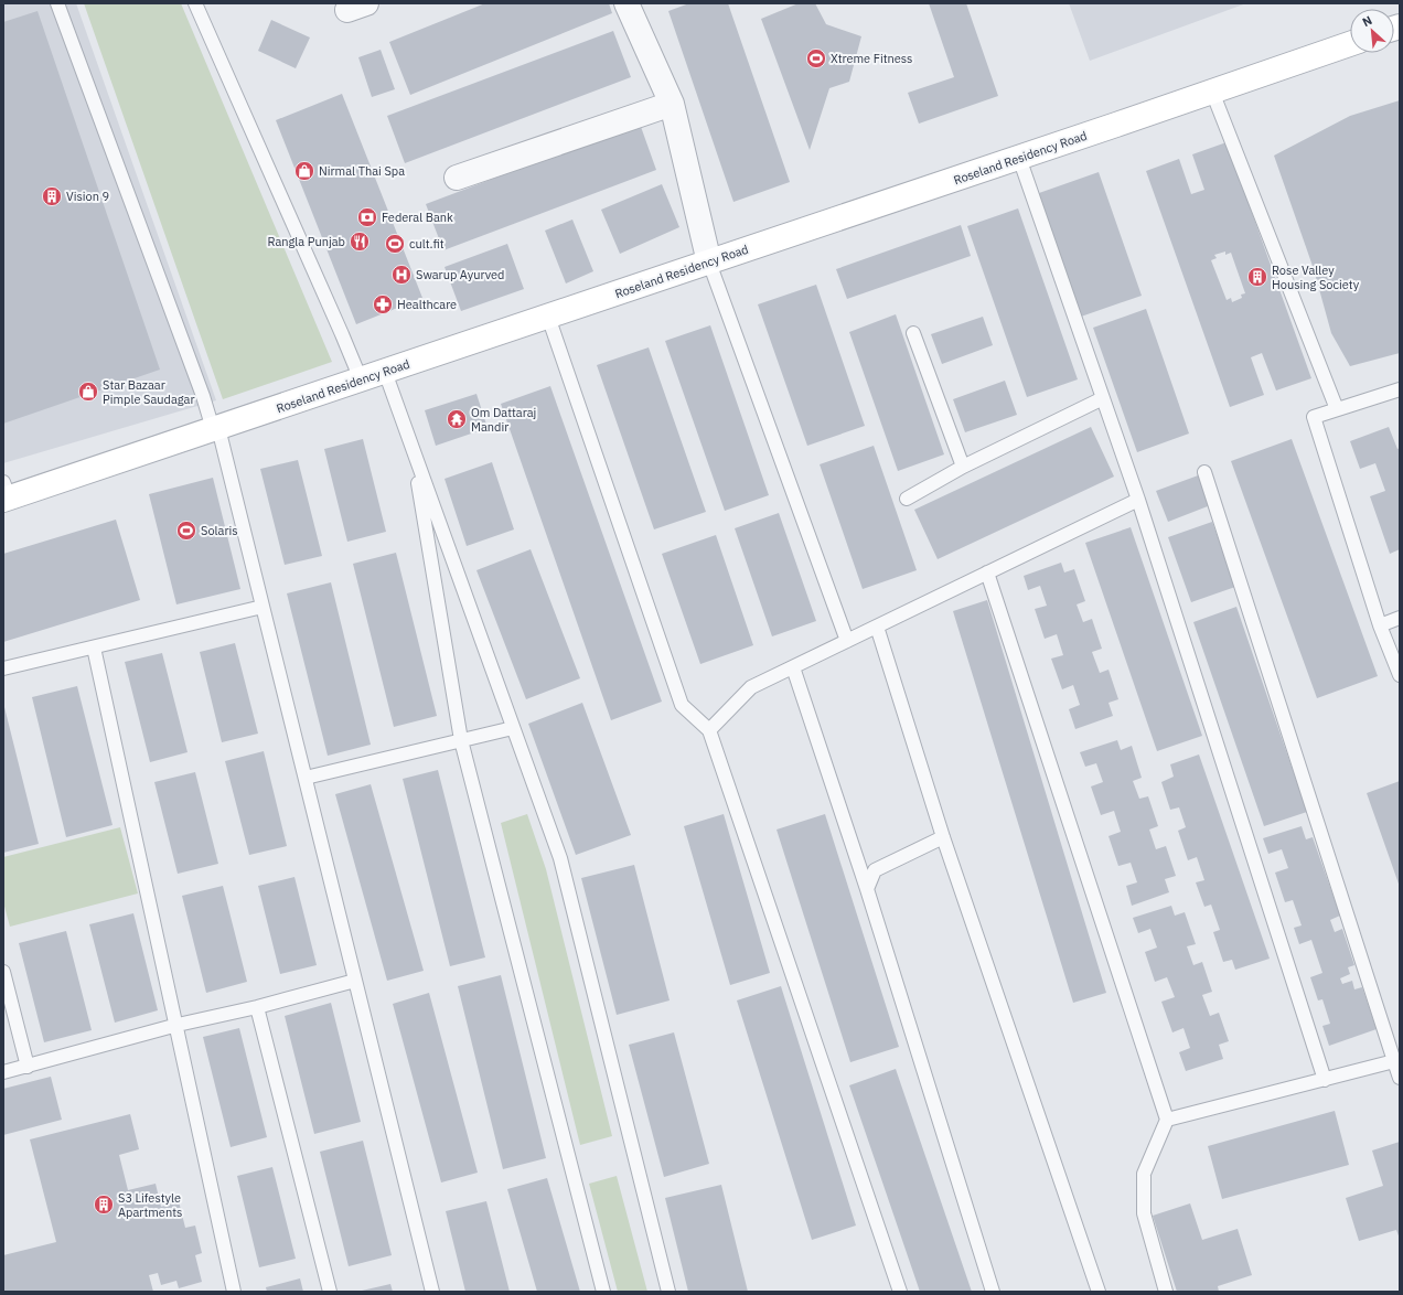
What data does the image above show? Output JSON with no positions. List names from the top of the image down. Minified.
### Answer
{"streets":{"street":["Roseland Residency Road"]},"places":{"sports":["Xtreme Fitness","cult.fit","Solaris"],"shop":["Nirmal Thai Spa","Star Bazaar Pimple Saudagar"],"building":["Vision 9","Rose Valley Housing Society","S3 Lifestyle Apartments"],"bank":["Federal Bank"],"restaurant":["Rangla Punjab"],"hospital":["Swarup Ayurved"],"pharmacy":["Healthcare"],"temple":["Om Dattaraj Mandir"]},"north":"top left"}
